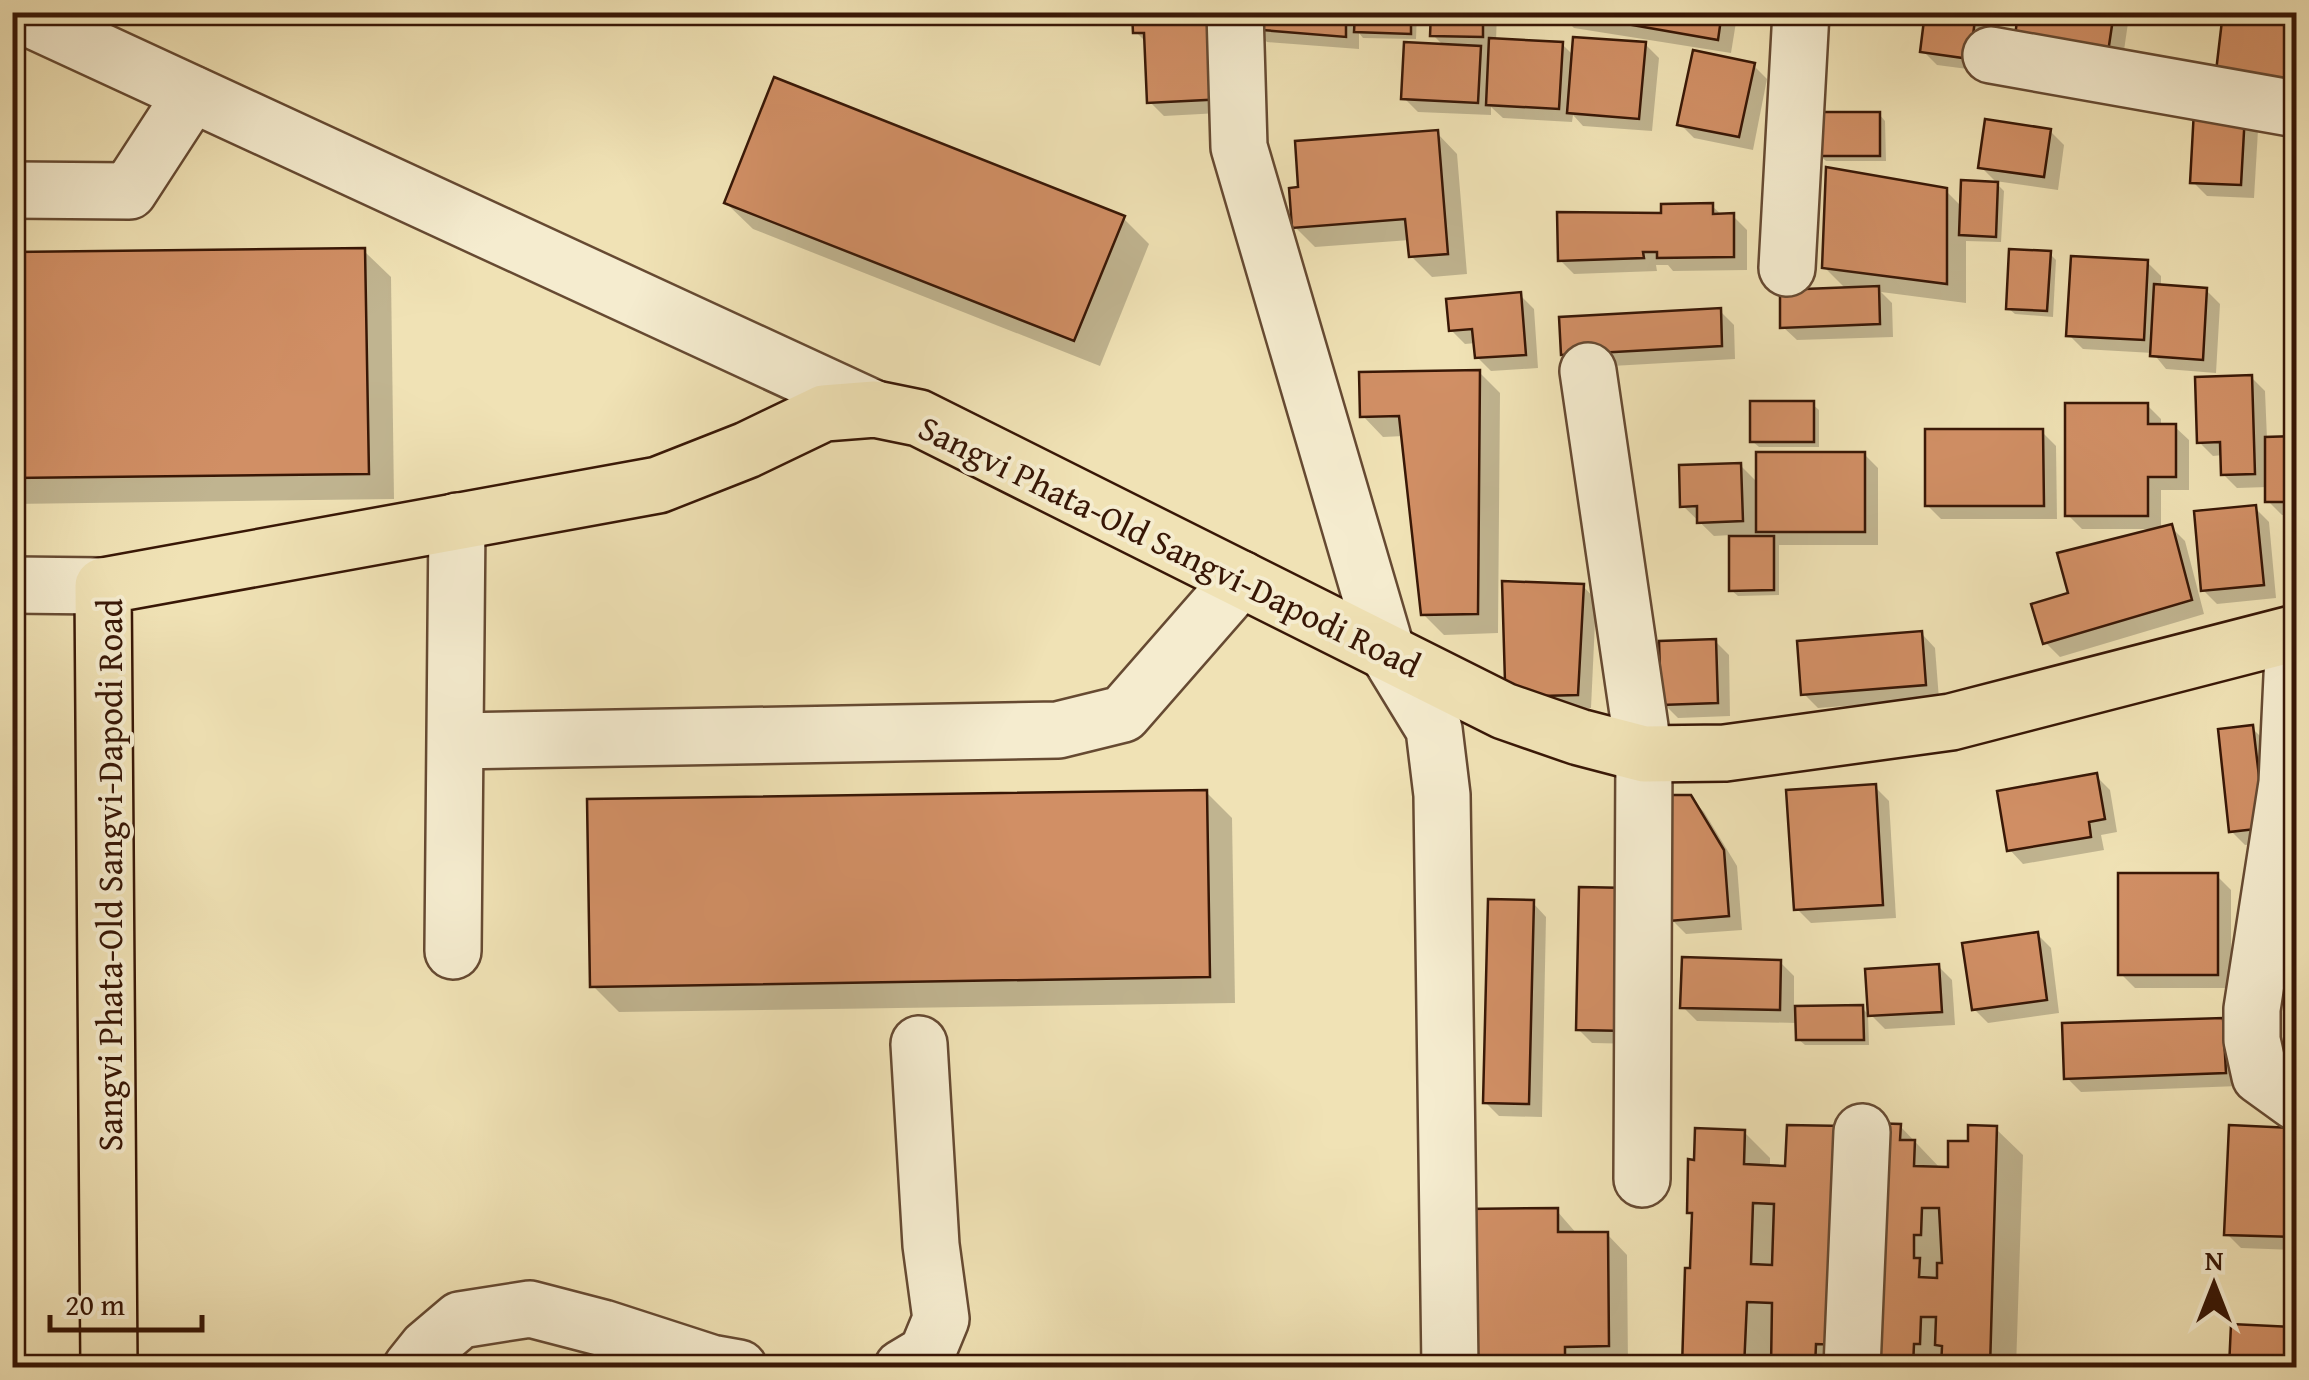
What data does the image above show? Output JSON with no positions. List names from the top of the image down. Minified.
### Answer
{"streets":{"main road":["Sangvi Phata-Old Sangvi-Dapodi Road"]},"scale_bar":"20 m","north":"top"}
